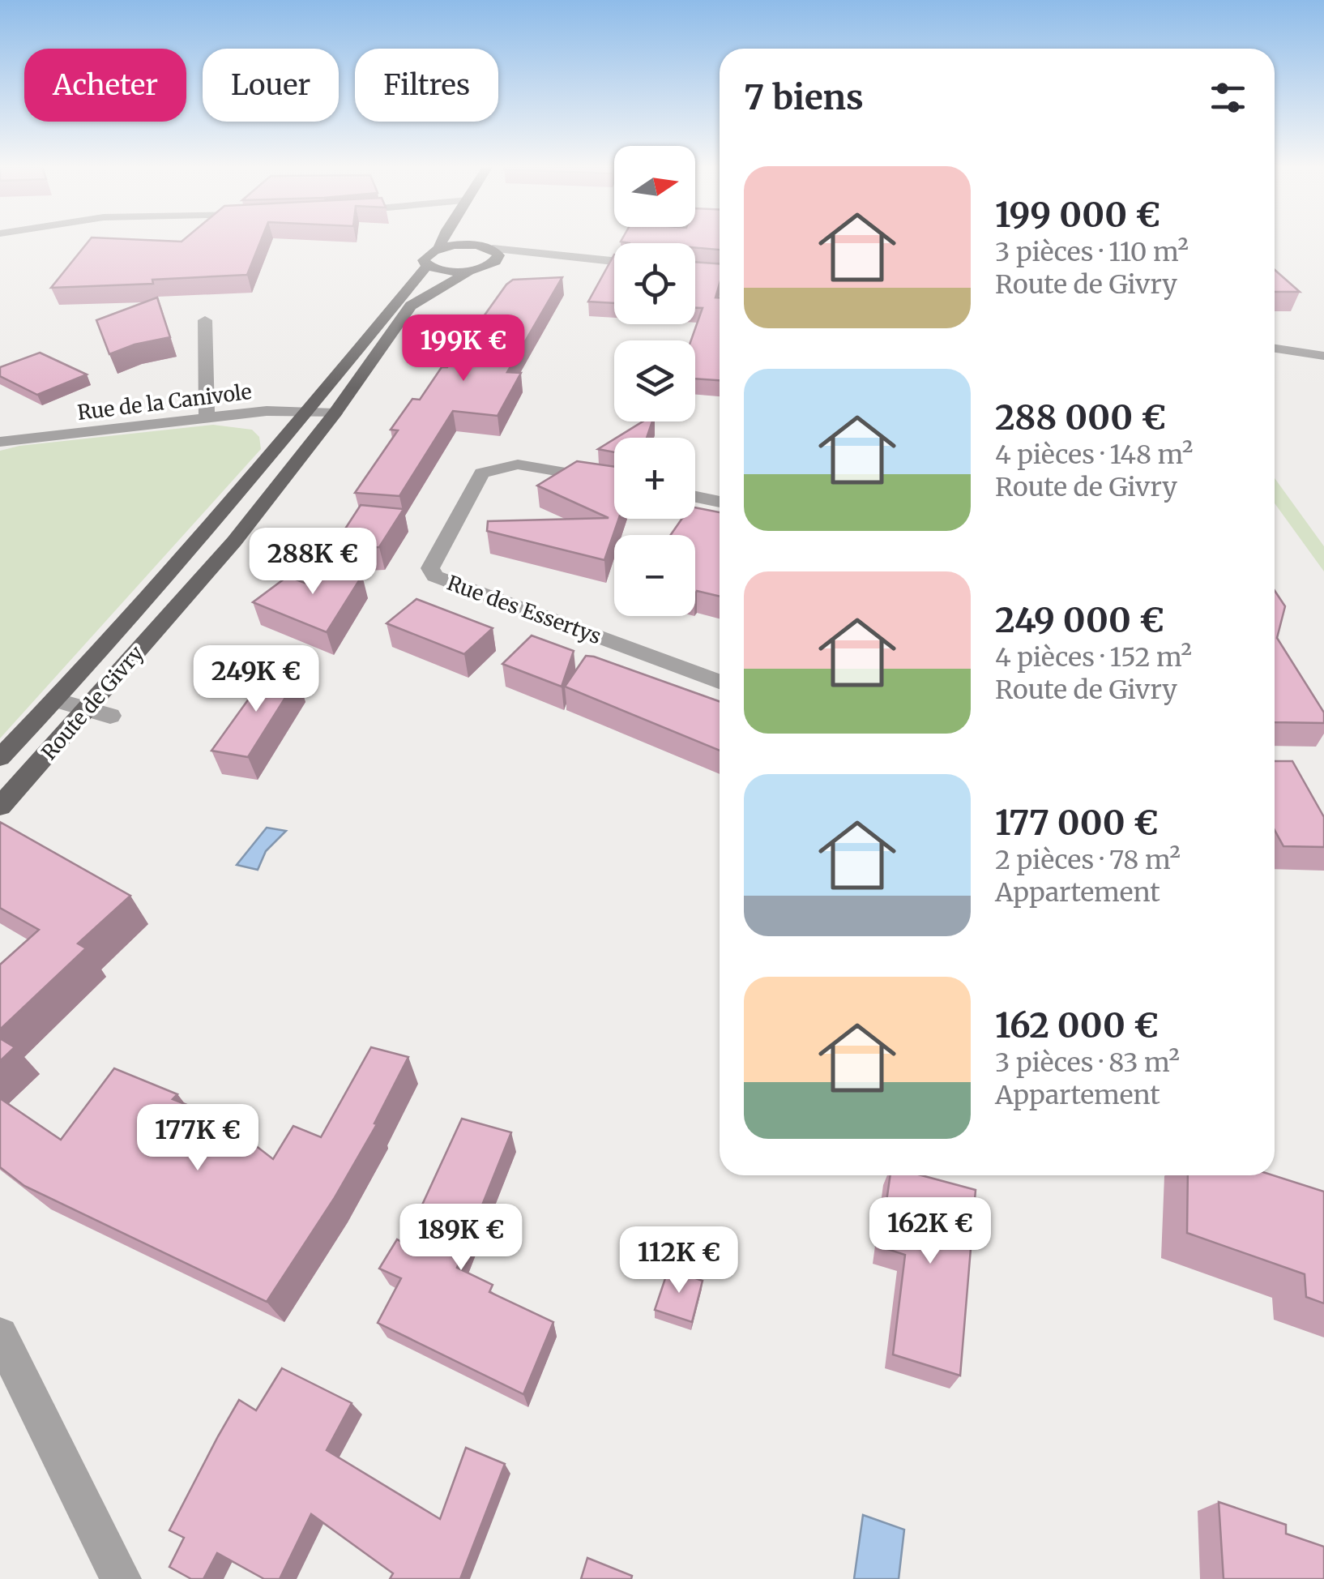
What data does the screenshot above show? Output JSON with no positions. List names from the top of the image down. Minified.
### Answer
{"streets":{"main road":["Route de Givry"],"street":["Rue de la Canivole","Rue des Essertys"]},"crossings":[["Rue de la Canivole","Route de Givry"]],"north":"right","page":{"chip":["Acheter","Louer","Filtres"],"heading":"7 biens","map_buttons":["+","−"],"list":[{"name":"199 000 €","note":"3 pièces · 110 m² · Route de Givry"},{"name":"288 000 €","note":"4 pièces · 148 m² · Route de Givry"},{"name":"249 000 €","note":"4 pièces · 152 m² · Route de Givry"},{"name":"177 000 €","note":"2 pièces · 78 m² · Appartement"},{"name":"162 000 €","note":"3 pièces · 83 m² · Appartement"}],"price":["199K €","288K €","249K €","177K €","162K €","189K €","112K €"]}}
